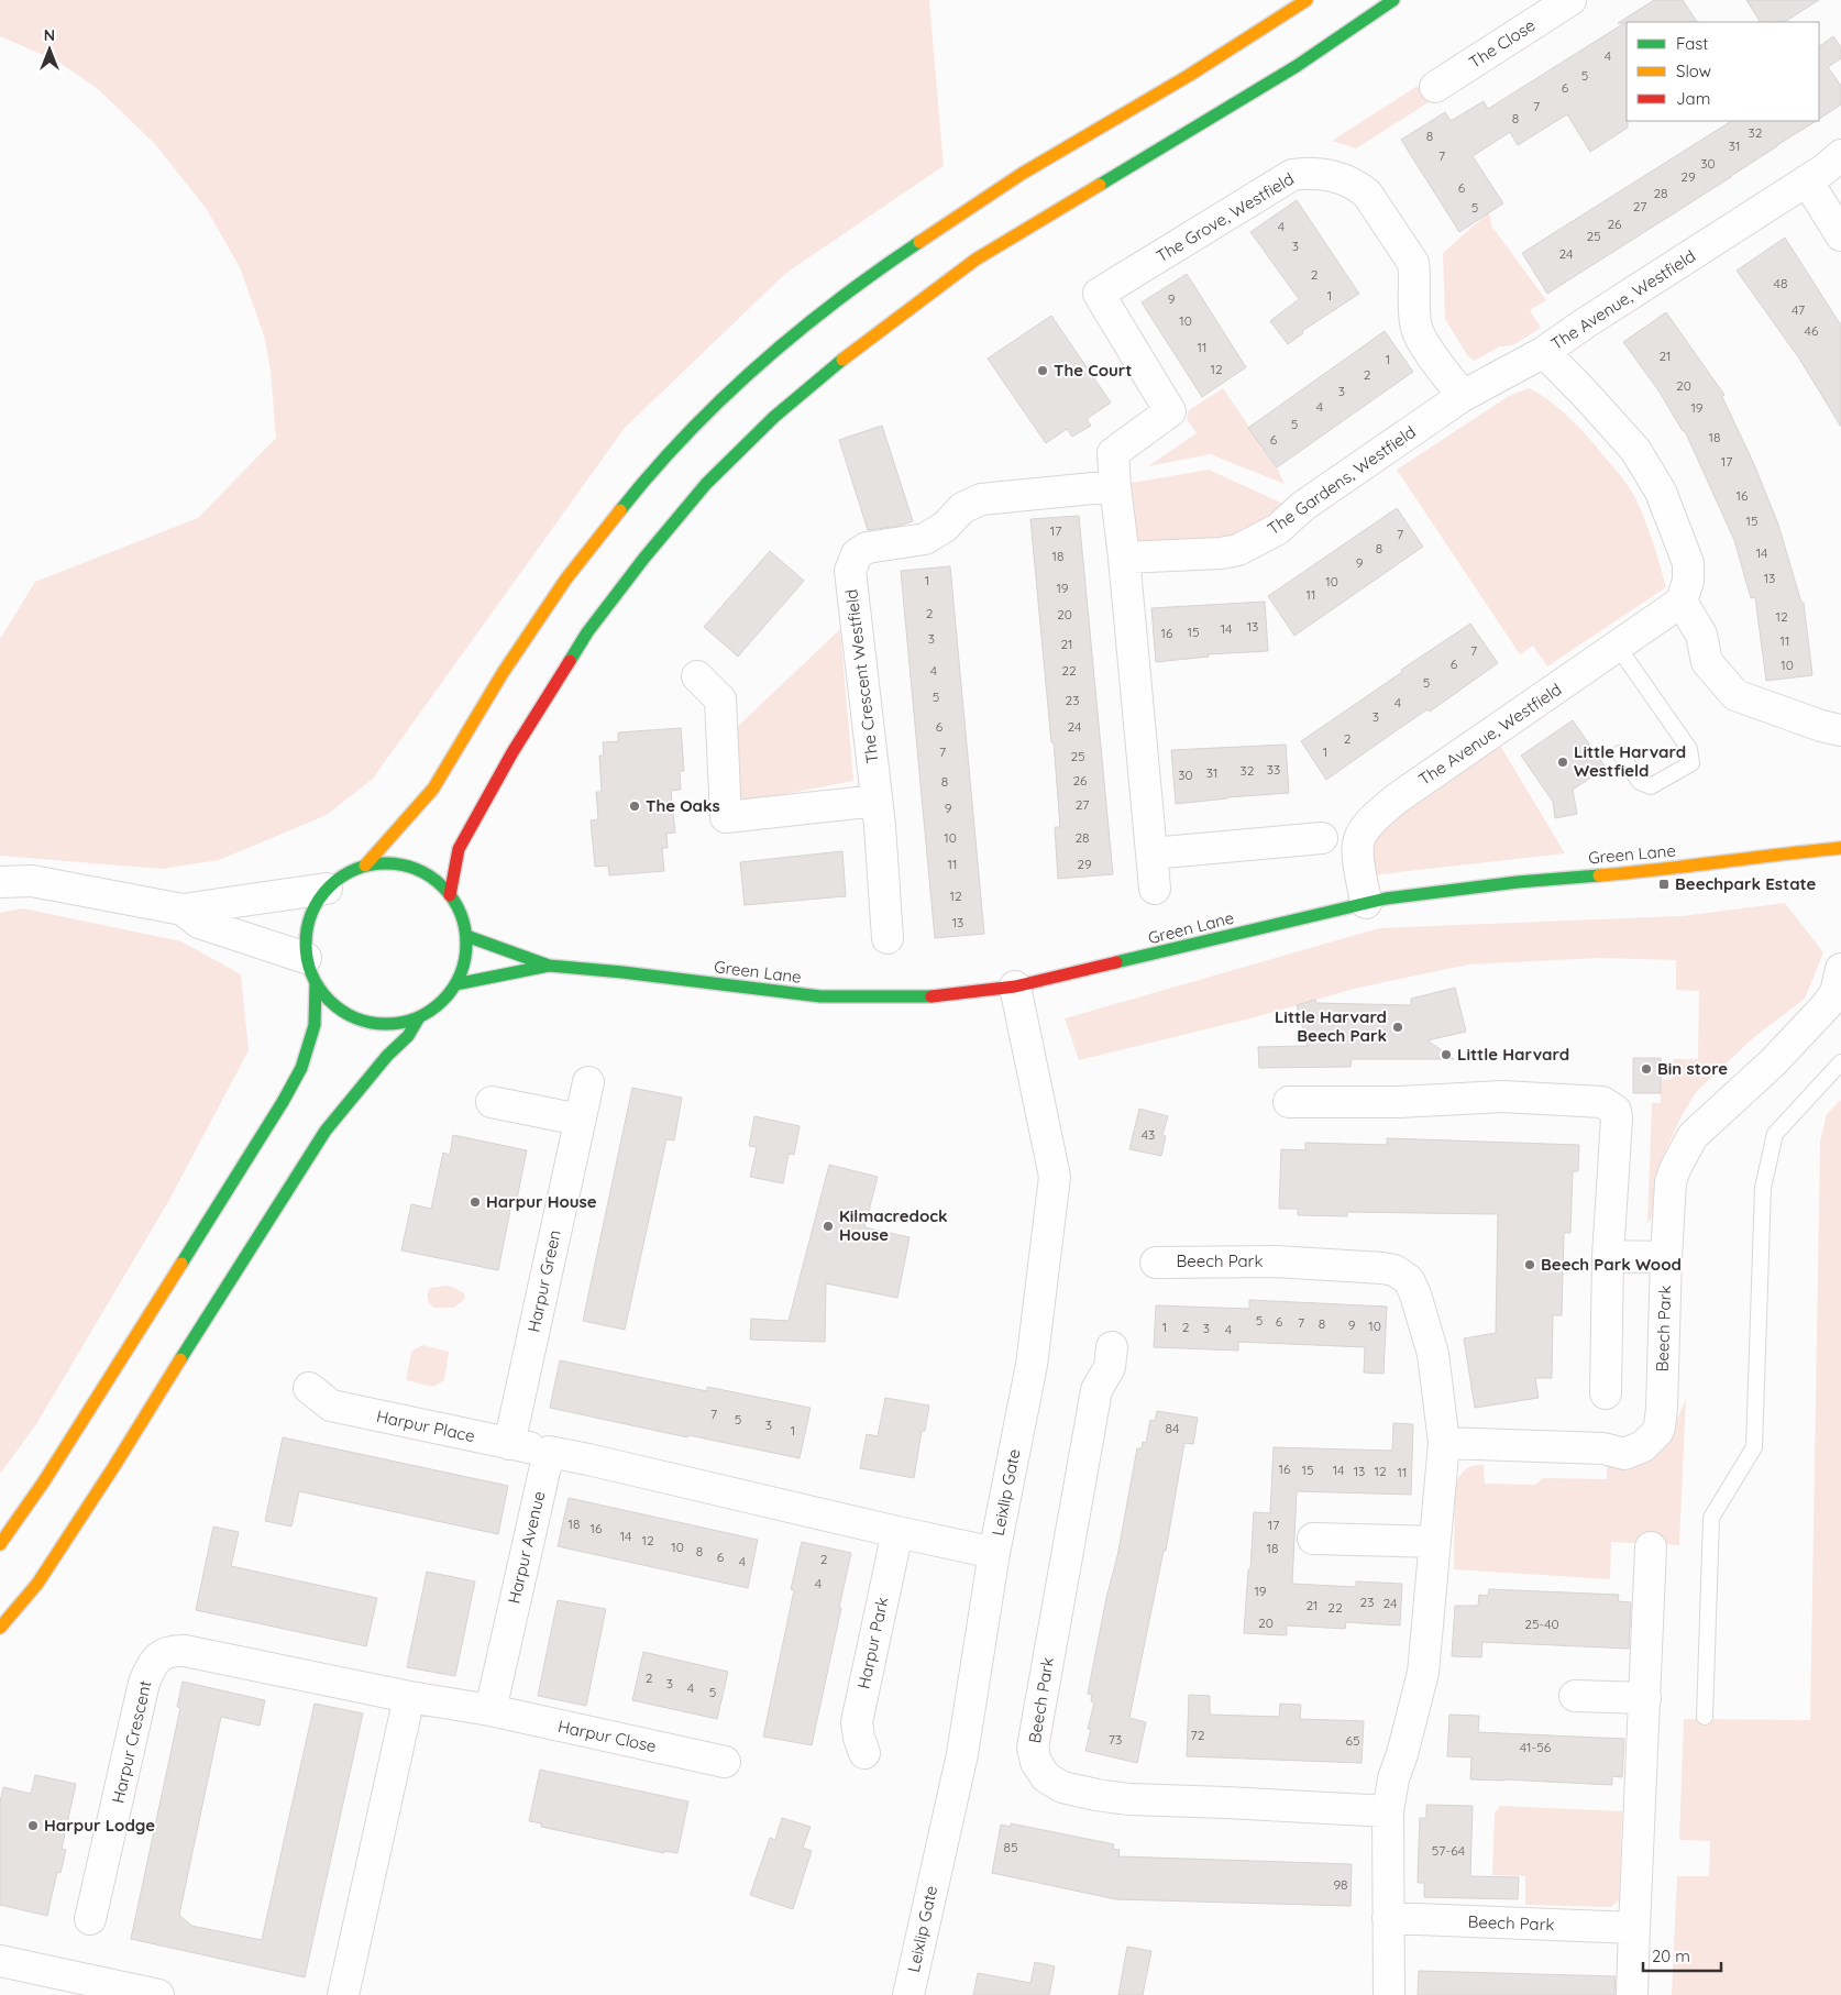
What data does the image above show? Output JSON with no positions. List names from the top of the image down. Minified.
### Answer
{"streets":{"main road":["Green Lane"],"street":["The Close","The Grove, Westfield","The Avenue, Westfield","The Gardens, Westfield","The Crescent Westfield","Beech Park","Harpur Green","Harpur Place","Leixlip Gate","Harpur Avenue","Harpur Park","Harpur Close","Harpur Crescent"]},"crossings":[["The Grove, Westfield","The Gardens, Westfield"],["The Grove, Westfield","The Crescent Westfield"],["The Avenue, Westfield","The Gardens, Westfield"],["The Avenue, Westfield","Green Lane"],["Green Lane","Leixlip Gate"],["Harpur Green","Harpur Place"],["Harpur Place","Harpur Avenue"],["Harpur Avenue","Harpur Close"]],"places":{"other":["The Court","Little Harvard Westfield","The Oaks","Little Harvard Beech Park","Little Harvard","Bin store","Harpur House","Kilmacredock House","Beech Park Wood","Harpur Lodge"],"transit":["Beechpark Estate"]},"house_numbers":["4","5","6","7","8","32","8","31","7","30","29","6","28","27","5","26","4","25","3","24","2","48","1","9","47","10","46","11","21","1","12","2","20","3","4","19","5","18","6","17","16","15","17","7","8","14","18","9","13","1","10","19","11","2","20","12","13","14","15","16","3","11","21","7","6","10","4","22","5","5","23","4","3","6","24","2","7","1","25","33","32","31","30","26","8","27","9","10","28","11","29","12","13","43","5","6","7","8","9","10","1","2","3","4","7","5","3","84","1","16","15","14","13","12","11","18","17","16","14","12","10","18","8","6","2","4","4","19","23","24","21","22","20","25-40","2","3","4","5","72","73","65","41-56","85","57-64","98"],"legend":["Fast","Slow","Jam"],"scale_bar":"20 m","north":"top"}
